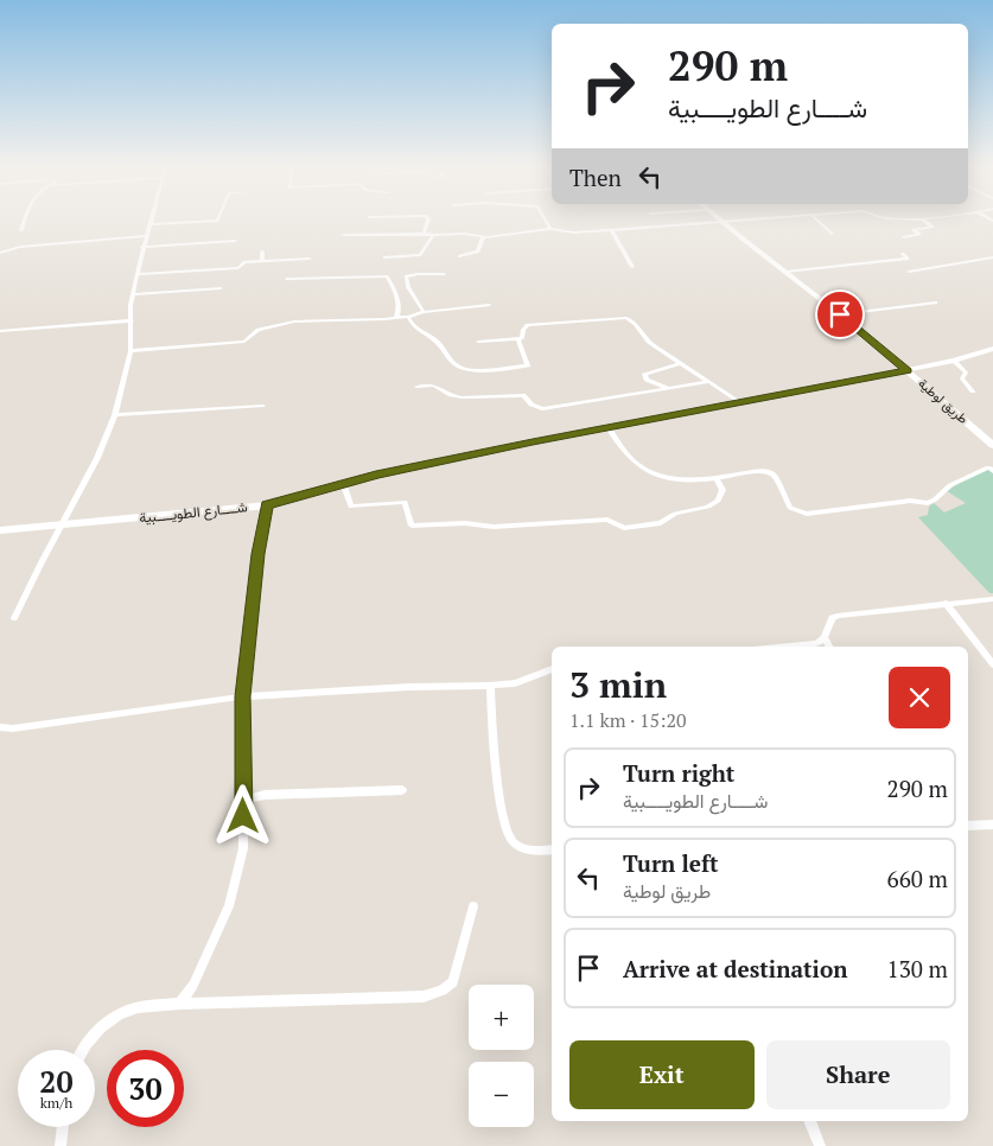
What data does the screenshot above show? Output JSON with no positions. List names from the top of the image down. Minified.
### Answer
{"streets":{"main road":["طريق لوطية"],"street":["شــــارع الطويــــبية"]},"crossings":[["طريق لوطية","شــــارع الطويــــبية"]],"page":{"turn":["290 m","شــــارع الطويــــبية"],"then":"Then","heading":["3 min","1.1 km · 15:20"],"list":[{"name":"Turn right","note":"شــــارع الطويــــبية","value":"290 m"},{"name":"Turn left","note":"طريق لوطية","value":"660 m"},{"name":"Arrive at destination","value":"130 m"}],"map_buttons":["+","−"],"buttons":["Exit","Share"],"speed":"20 km/h","limit":"30"}}
